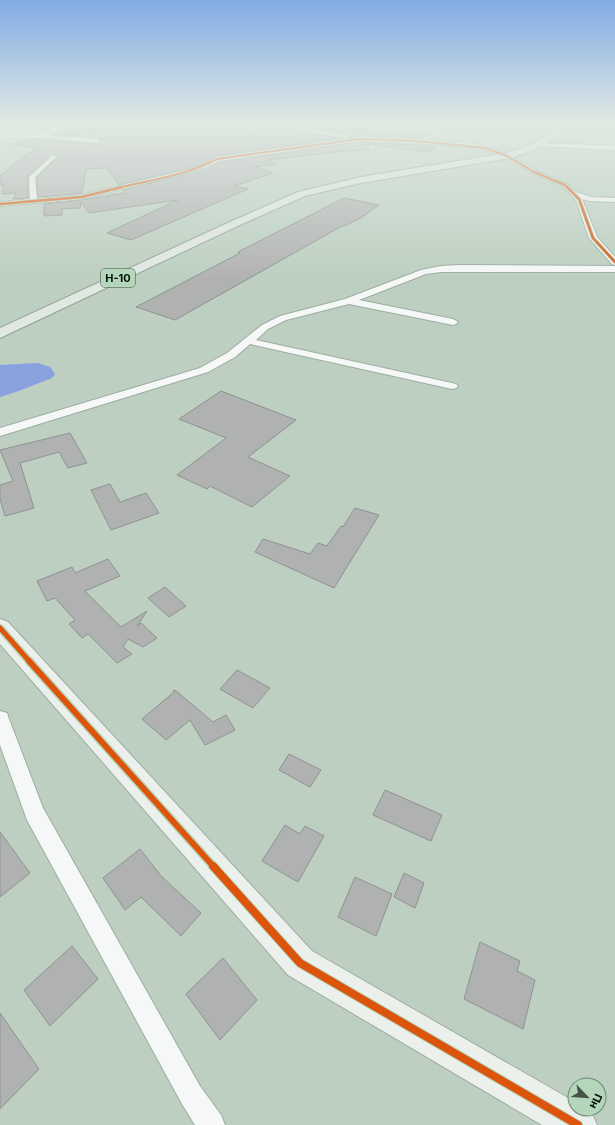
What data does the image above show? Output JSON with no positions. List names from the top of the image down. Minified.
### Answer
{"streets":{"main road":["Н-10"]},"north":"bottom right"}
